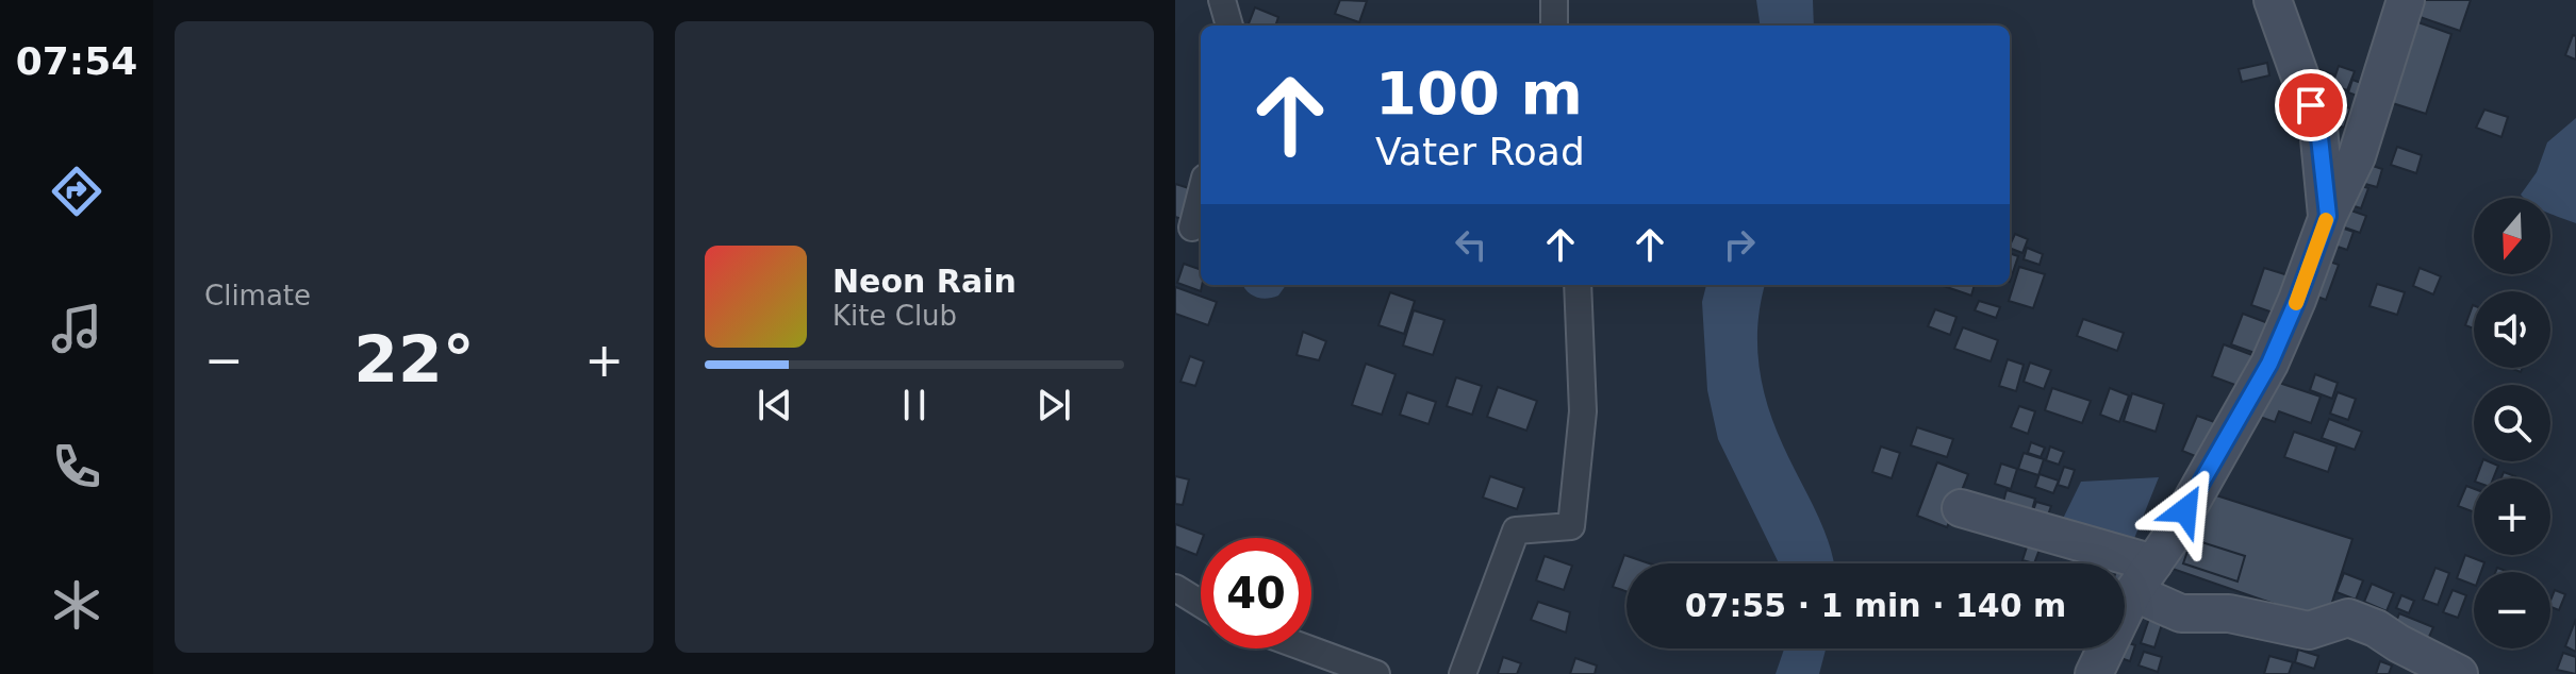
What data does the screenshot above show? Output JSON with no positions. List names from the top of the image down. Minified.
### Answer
{"north":"bottom","page":{"tabs":"07:54","tile":"Climate","turn":["100 m","Vater Road"],"map_buttons":["+","−"],"song":["Neon Rain","Kite Club"],"heat":["−","22°","+"],"limit":"40","trip":"07:55 · 1 min · 140 m"}}
